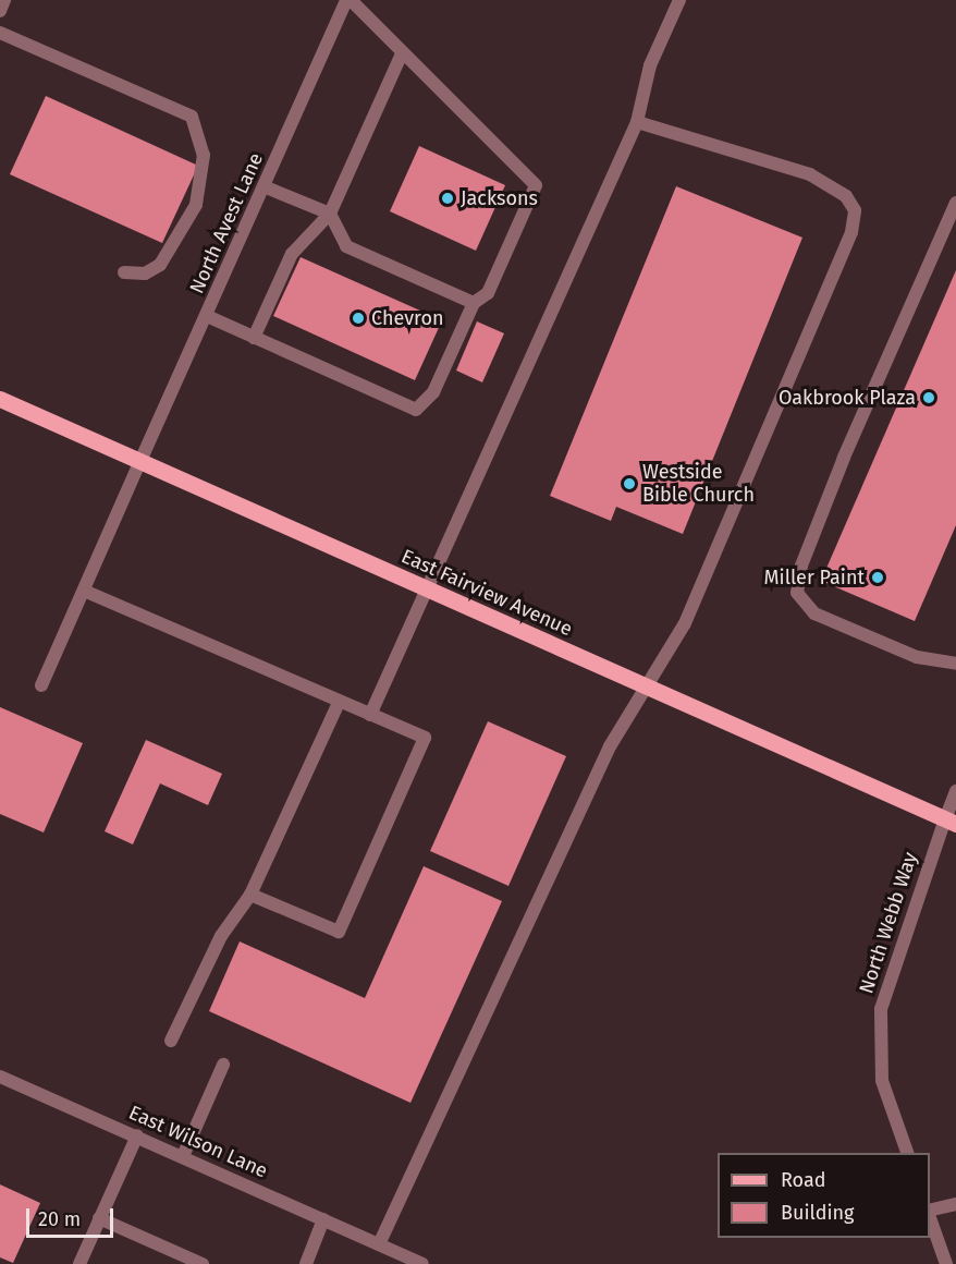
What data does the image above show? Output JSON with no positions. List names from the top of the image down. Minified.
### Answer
{"streets":{"main road":["East Fairview Avenue"],"street":["North Avest Lane","North Webb Way","East Wilson Lane"]},"crossings":[["North Avest Lane","East Fairview Avenue"],["East Fairview Avenue","North Webb Way"]],"places":["Jacksons","Chevron","Oakbrook Plaza","Westside Bible Church","Miller Paint"],"legend":["Road","Building"],"scale_bar":"20 m"}
